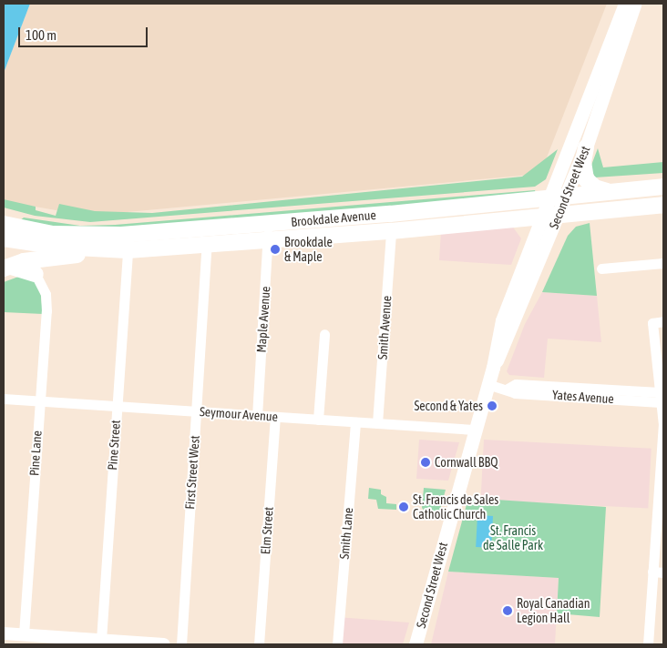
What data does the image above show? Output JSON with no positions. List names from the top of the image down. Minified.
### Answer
{"streets":{"main road":["Second Street West","Brookdale Avenue"],"street":["Maple Avenue","Smith Avenue","Yates Avenue","Seymour Avenue","Pine Street","Pine Lane","First Street West","Elm Street","Smith Lane"]},"crossings":[["Second Street West","Brookdale Avenue"],["Second Street West","Yates Avenue"],["Second Street West","Seymour Avenue"],["Brookdale Avenue","Maple Avenue"],["Brookdale Avenue","Smith Avenue"],["Brookdale Avenue","Pine Street"],["Brookdale Avenue","First Street West"],["Maple Avenue","Seymour Avenue"],["Smith Avenue","Seymour Avenue"],["Seymour Avenue","Pine Street"],["Seymour Avenue","Pine Lane"],["Seymour Avenue","First Street West"],["Seymour Avenue","Elm Street"],["Seymour Avenue","Smith Lane"]],"parks":["St. Francis de Salle Park"],"places":["Brookdale & Maple","Second & Yates","Cornwall BBQ","St. Francis de Sales Catholic Church","Royal Canadian Legion Hall"],"scale_bar":"100 m"}
